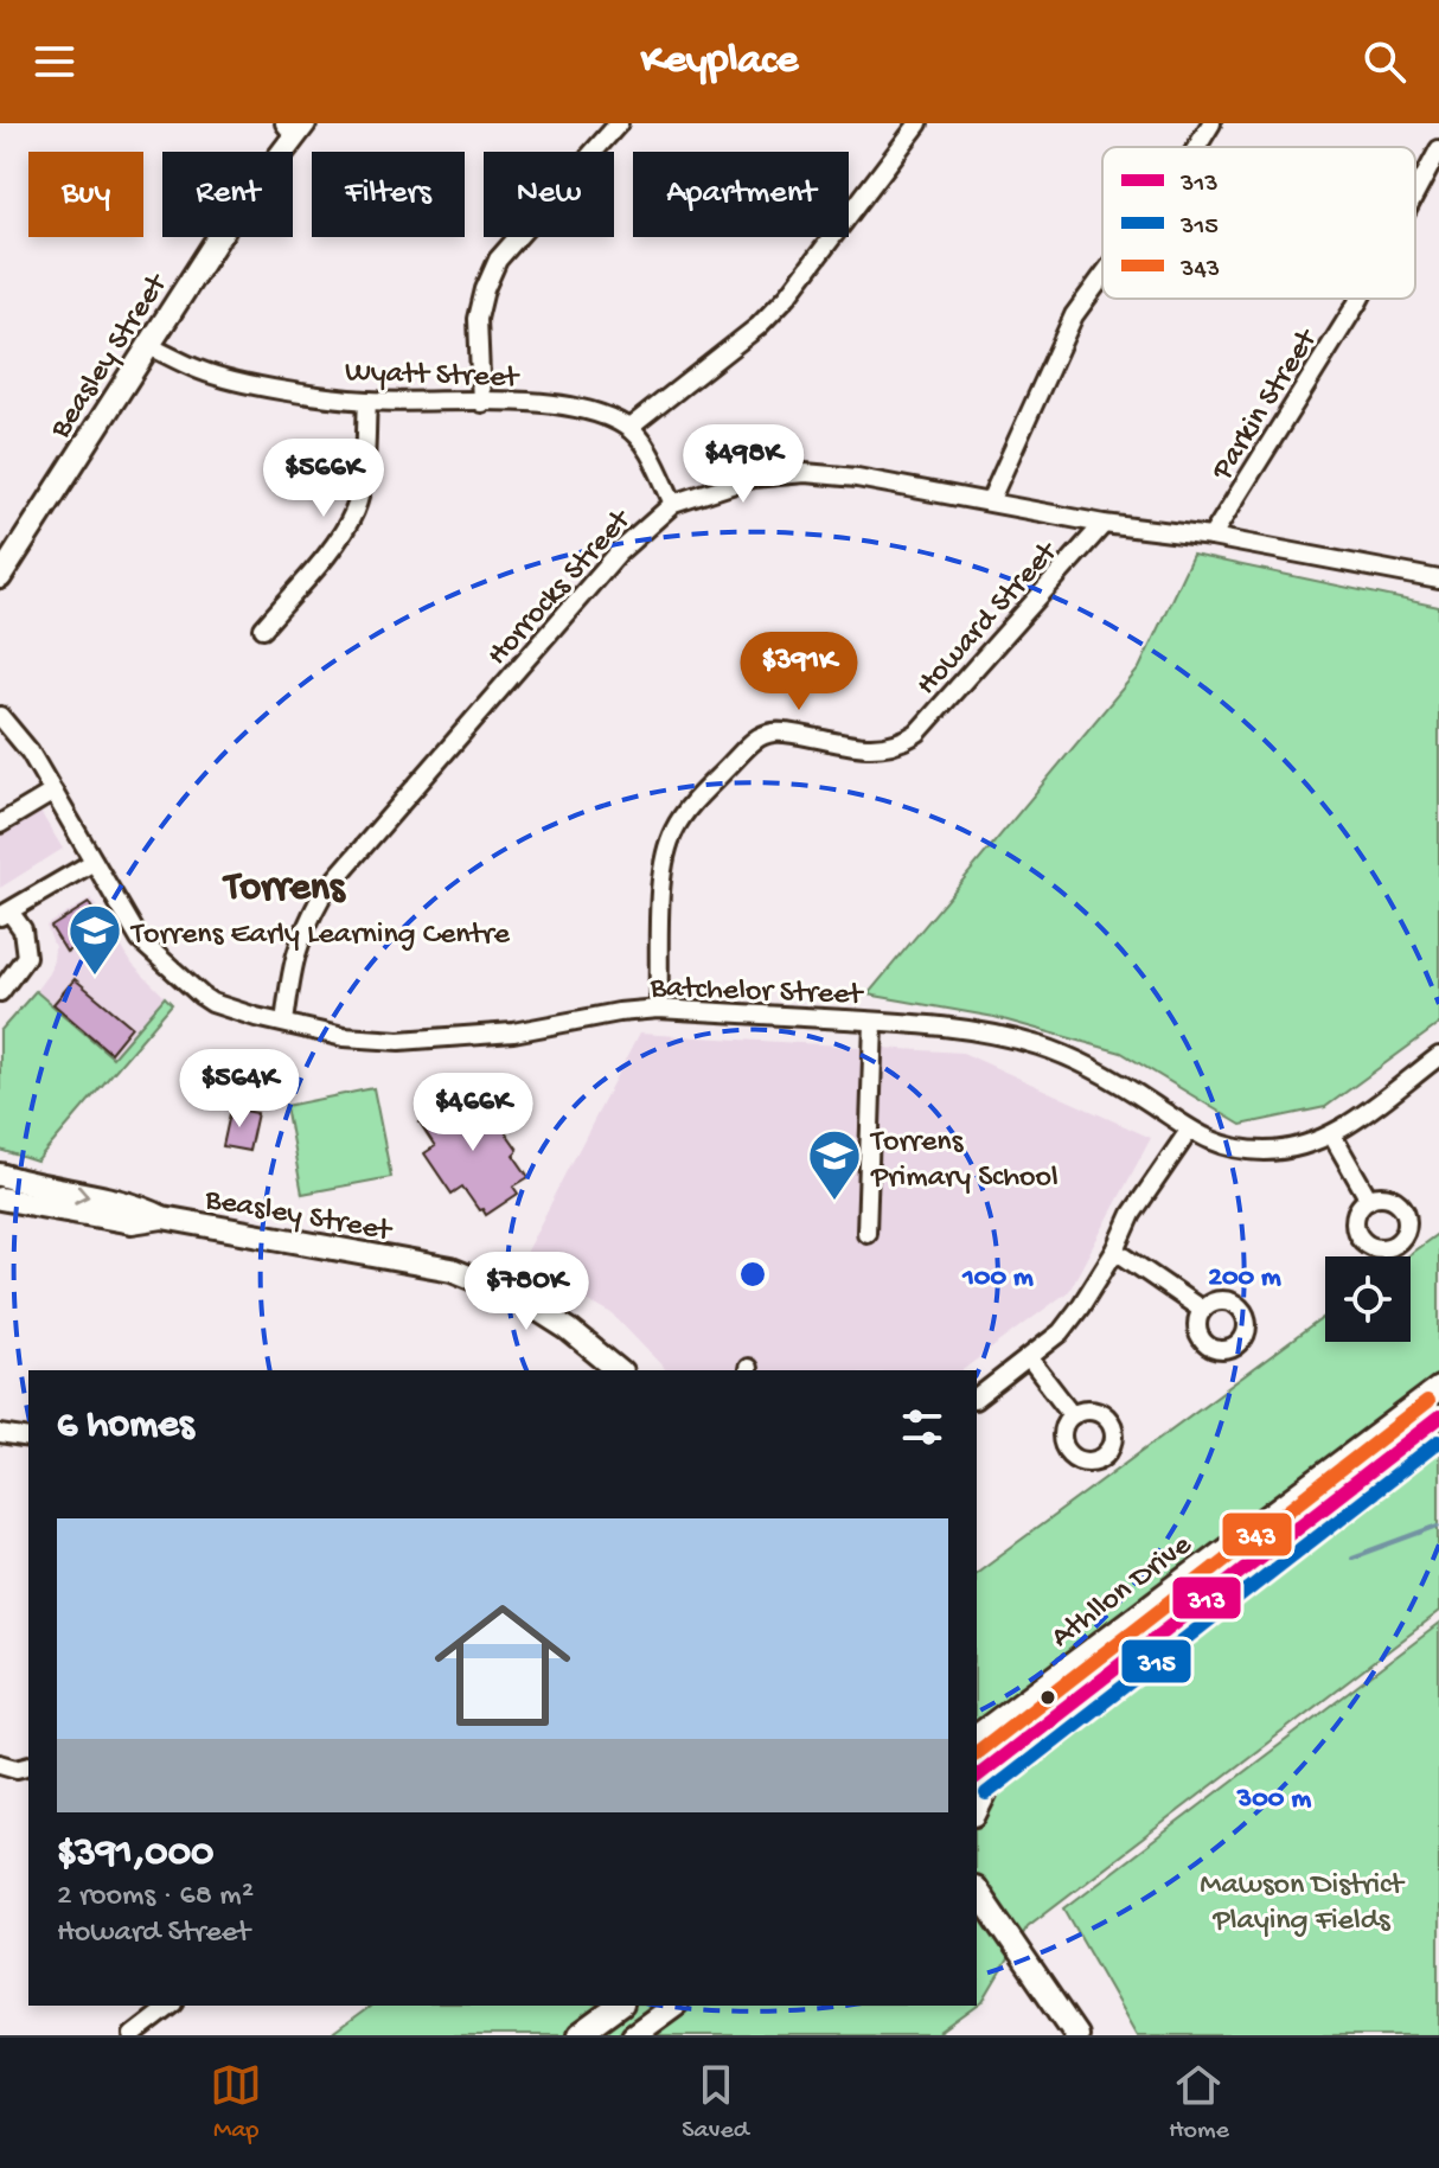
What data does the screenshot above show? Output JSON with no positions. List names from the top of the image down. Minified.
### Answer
{"streets":{"main road":["Beasley Street","Athllon Drive"],"street":["Wyatt Street","Parkin Street","Horrocks Street","Howard Street","Batchelor Street"]},"crossings":[["Beasley Street","Wyatt Street"],["Parkin Street","Horrocks Street"],["Horrocks Street","Howard Street"],["Horrocks Street","Batchelor Street"],["Howard Street","Batchelor Street"]],"districts":["Torrens"],"parks":["Mawson District Playing Fields"],"places":{"school or university":["Torrens Early Learning Centre","Torrens Primary School"]},"lines":["transit line 343","transit line 313","transit line 315"],"legend":["313","315","343"],"page":{"header":"Keyplace","chip":["Buy","Rent","Filters","New","Apartment"],"price":["$498K","$566K","$391K","$564K","$466K","$780K"],"heading":"6 homes","list":[{"name":"$391,000","note":"2 rooms · 68 m² · Howard Street"}],"tabs":["Map","Saved","Home"]},"rings":["100 m","200 m","300 m"]}
